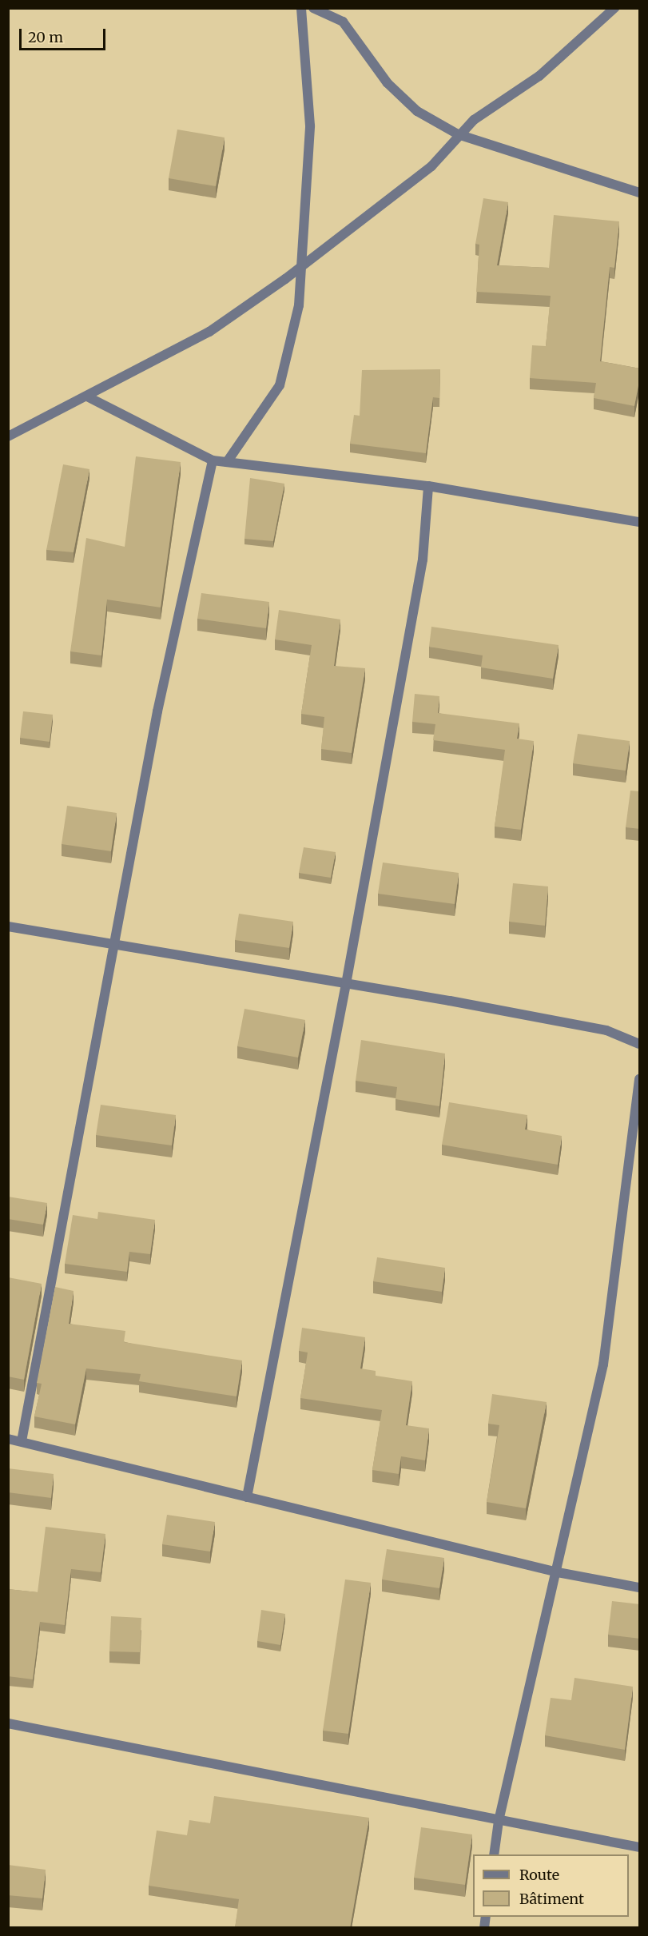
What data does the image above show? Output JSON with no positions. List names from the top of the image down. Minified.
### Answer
{"legend":["Route","Bâtiment"],"scale_bar":"20 m"}
